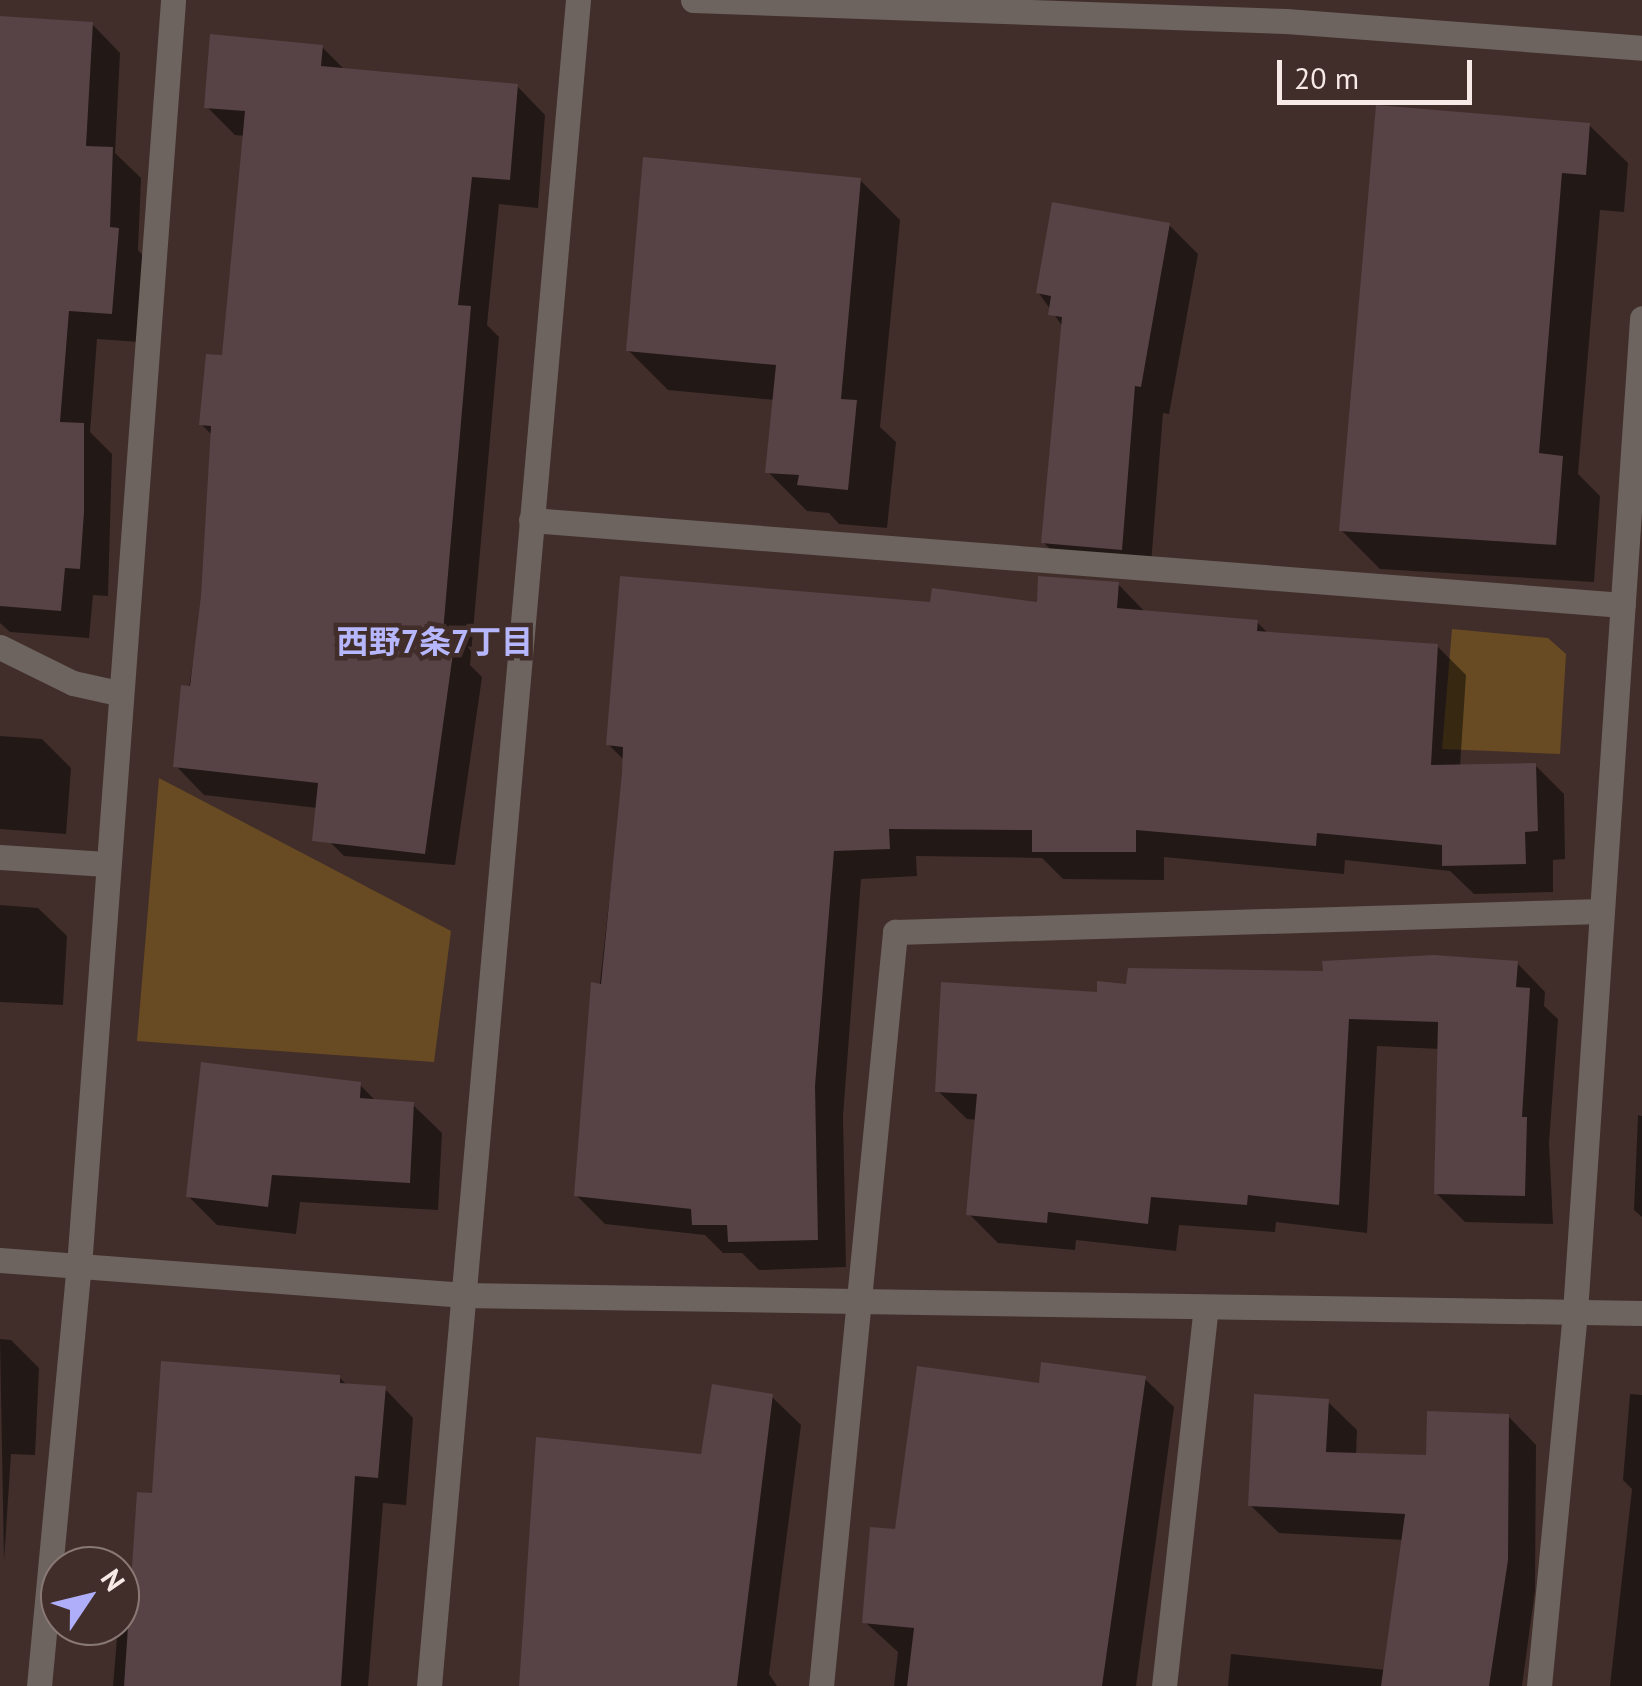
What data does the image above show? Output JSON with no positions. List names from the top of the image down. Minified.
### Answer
{"districts":["西野7条7丁目"],"scale_bar":"20 m","north":"top right"}
